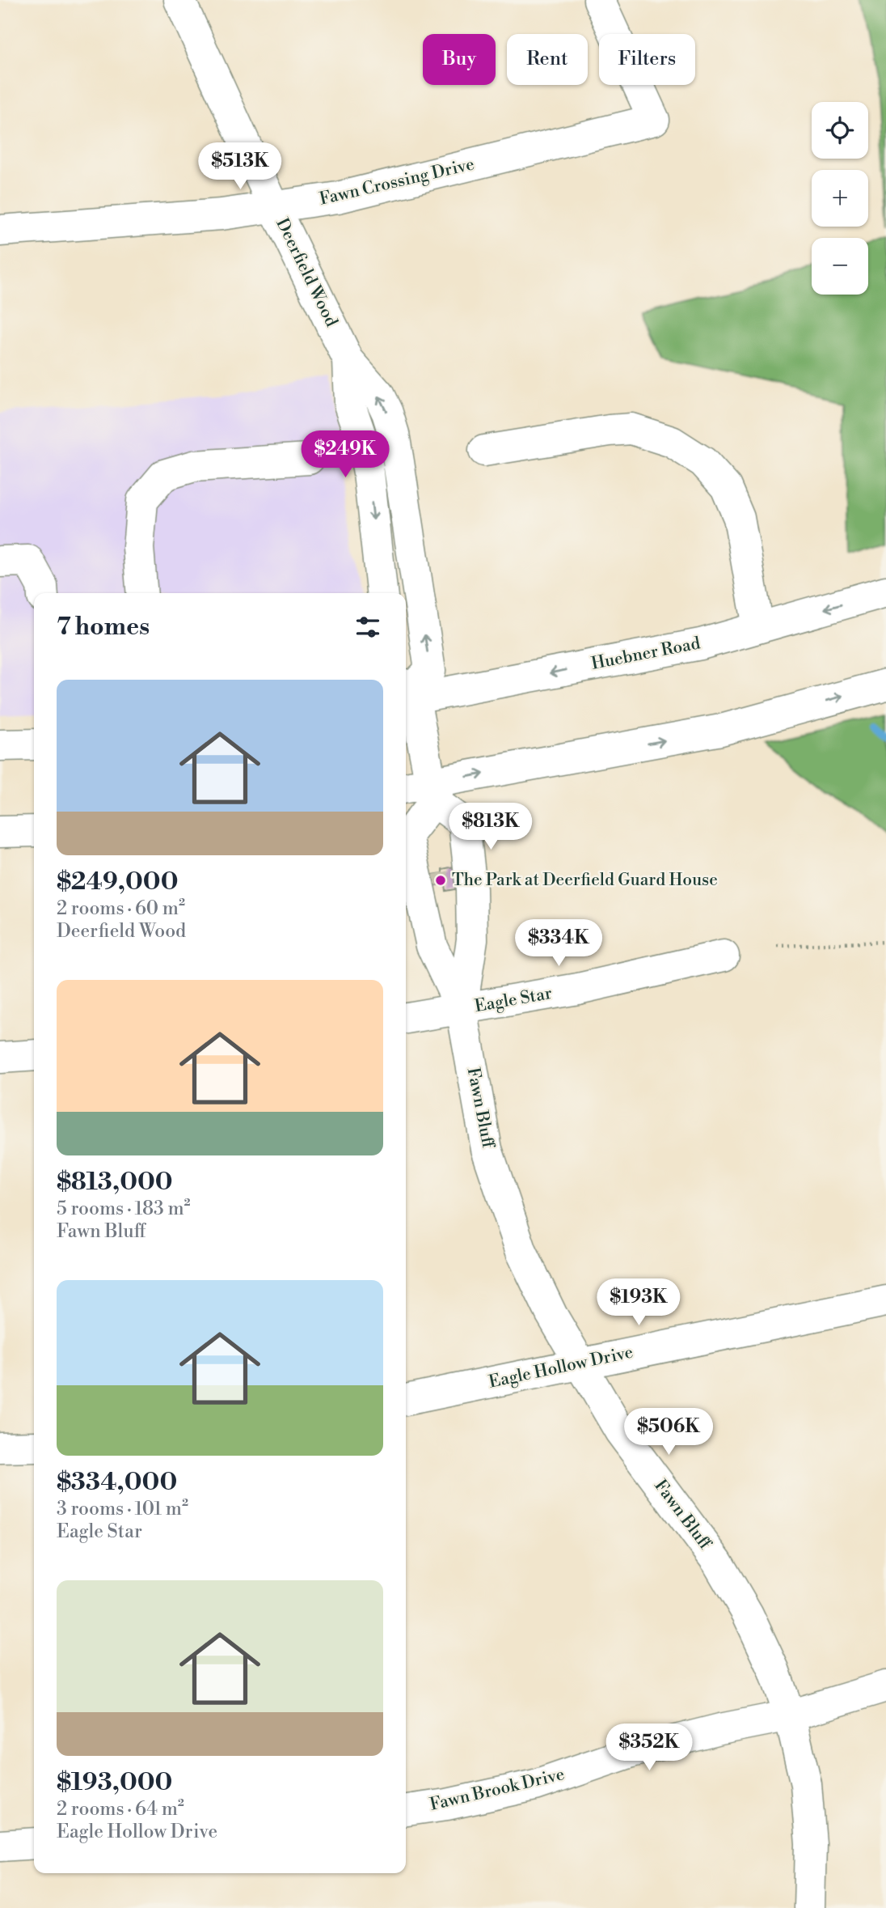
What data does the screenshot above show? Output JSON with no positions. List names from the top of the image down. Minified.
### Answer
{"streets":{"street":["Fawn Crossing Drive","Deerfield Wood","Huebner Road","Eagle Star","Fawn Bluff","Eagle Hollow Drive","Fawn Brook Drive"]},"crossings":[["Fawn Crossing Drive","Deerfield Wood"],["Deerfield Wood","Huebner Road"],["Eagle Star","Fawn Bluff"],["Fawn Bluff","Eagle Hollow Drive"],["Fawn Bluff","Fawn Brook Drive"]],"places":["The Park at Deerfield Guard House"],"page":{"chip":["Buy","Rent","Filters"],"map_buttons":["+","−"],"price":["$513K","$249K","$813K","$334K","$193K","$506K","$352K"],"heading":"7 homes","list":[{"name":"$249,000","note":"2 rooms · 60 m² · Deerfield Wood"},{"name":"$813,000","note":"5 rooms · 183 m² · Fawn Bluff"},{"name":"$334,000","note":"3 rooms · 101 m² · Eagle Star"},{"name":"$193,000","note":"2 rooms · 64 m² · Eagle Hollow Drive"}]}}
